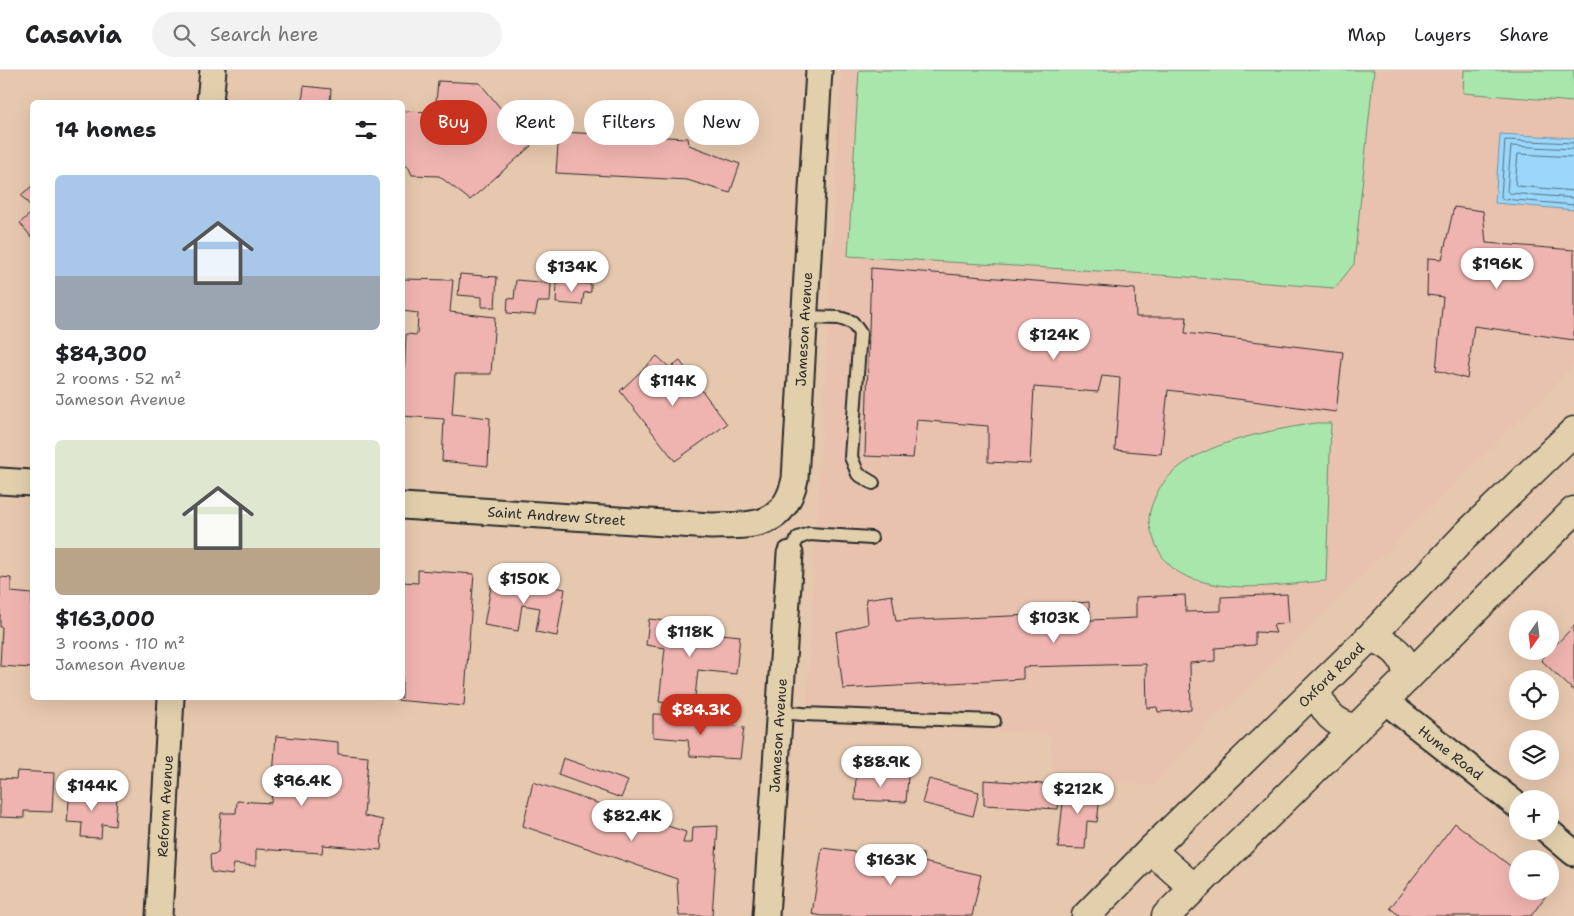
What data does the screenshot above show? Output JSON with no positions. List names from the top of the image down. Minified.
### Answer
{"streets":{"main road":["Oxford Road"],"street":["Jameson Avenue","Saint Andrew Street","Hume Road","Reform Avenue"]},"crossings":[["Jameson Avenue","Saint Andrew Street"]],"north":"bottom","page":{"header":"Casavia","search":"Search here","nav":["Map","Layers","Share"],"chip":["Buy","Rent","Filters","New"],"heading":"14 homes","list":[{"name":"$84,300","note":"2 rooms · 52 m² · Jameson Avenue"},{"name":"$163,000","note":"3 rooms · 110 m² · Jameson Avenue"}],"price":["$196K","$134K","$124K","$114K","$150K","$103K","$118K","$84.3K","$88.9K","$96.4K","$144K","$212K","$82.4K","$163K"],"map_buttons":["+","−"]}}
